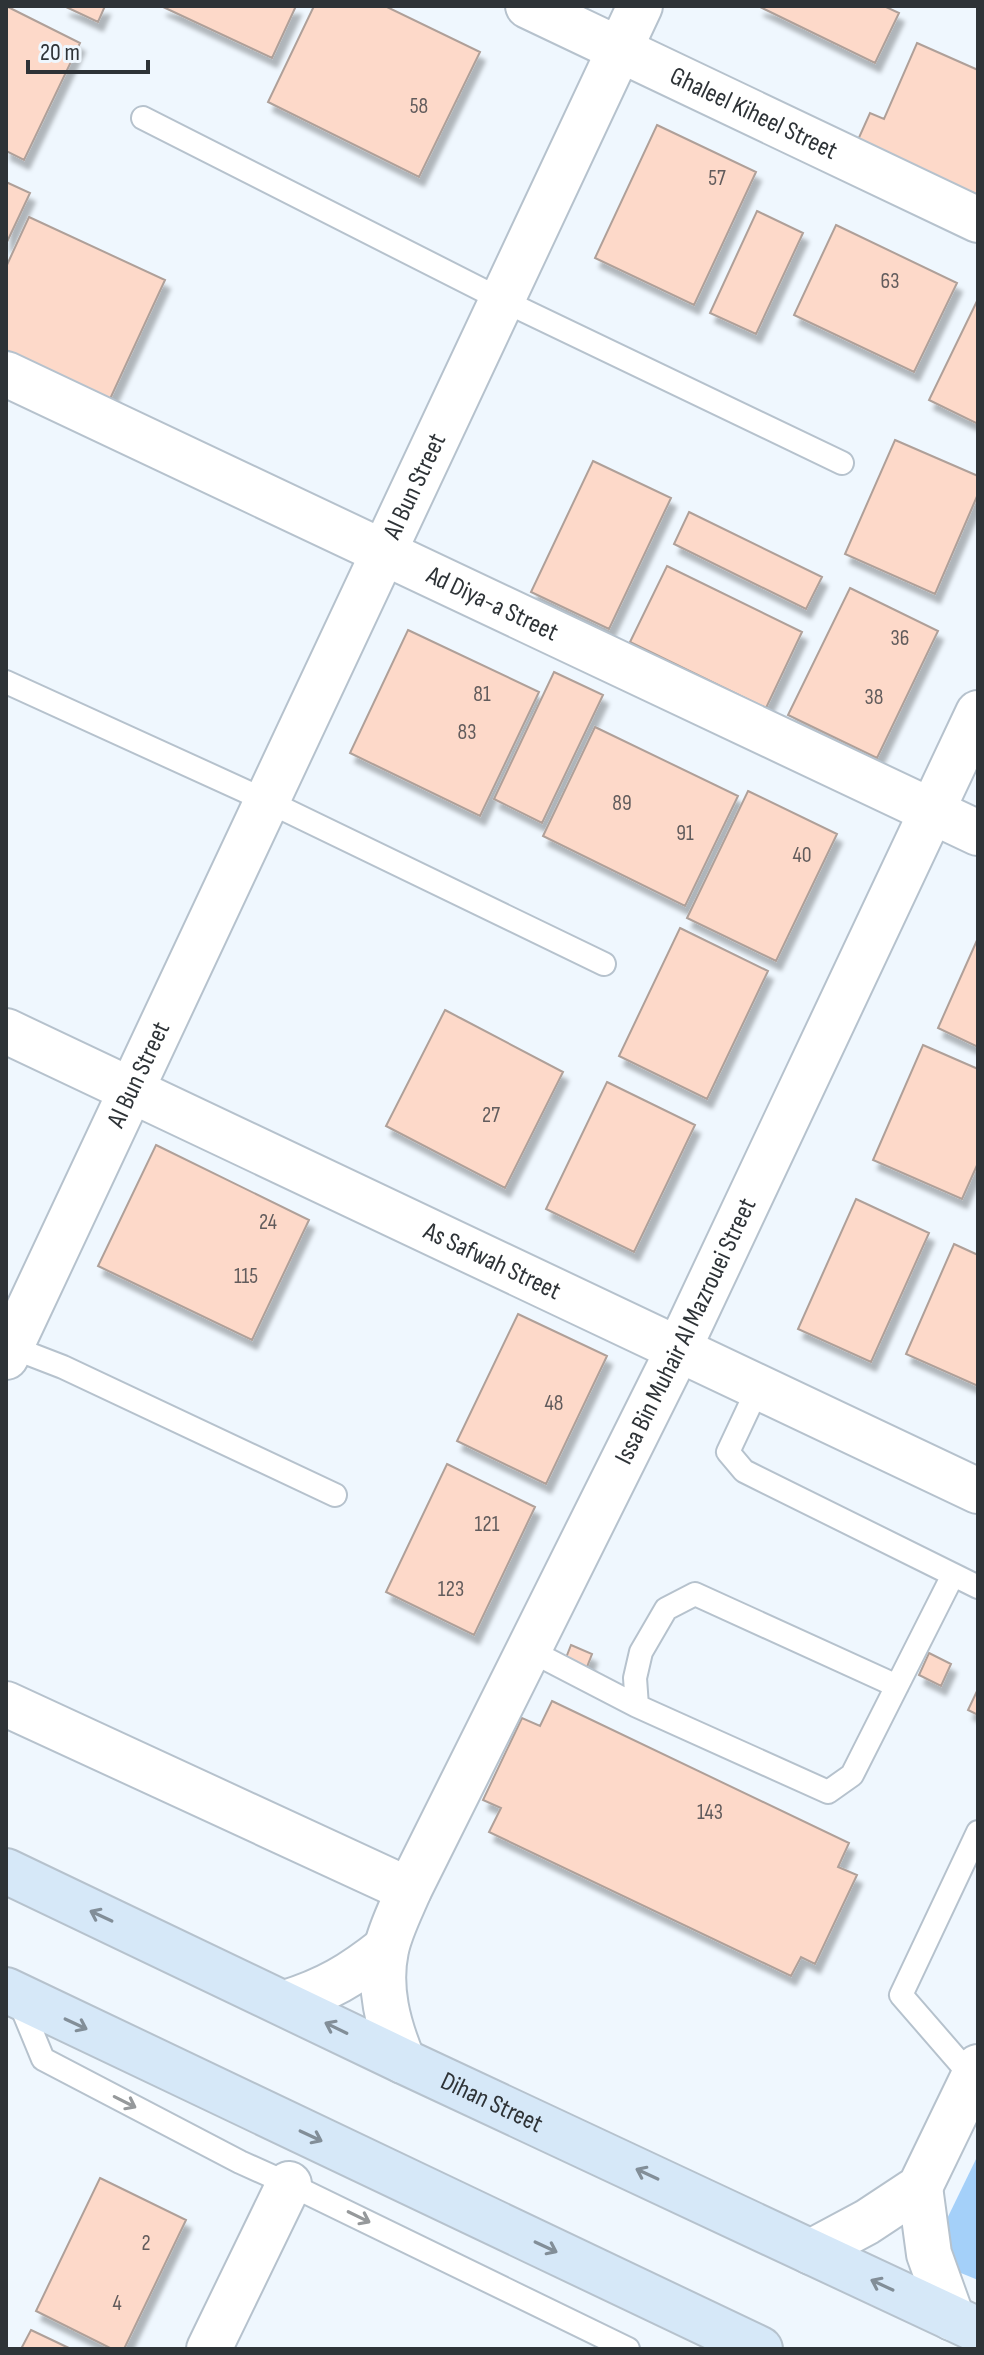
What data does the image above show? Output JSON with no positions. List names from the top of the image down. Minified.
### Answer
{"streets":{"street":["Ghaleel Kiheel Street","Al Bun Street","Ad Diya-a Street","As Safwah Street","Issa Bin Muhair Al Mazrouei Street","Dihan Street"]},"crossings":[["Ghaleel Kiheel Street","Al Bun Street"],["Al Bun Street","Ad Diya-a Street"],["Al Bun Street","As Safwah Street"],["Ad Diya-a Street","Issa Bin Muhair Al Mazrouei Street"],["As Safwah Street","Issa Bin Muhair Al Mazrouei Street"],["Issa Bin Muhair Al Mazrouei Street","Dihan Street"]],"house_numbers":["58","57","63","36","81","38","83","89","91","40","27","24","115","48","121","123","143","2","4"],"scale_bar":"20 m"}
